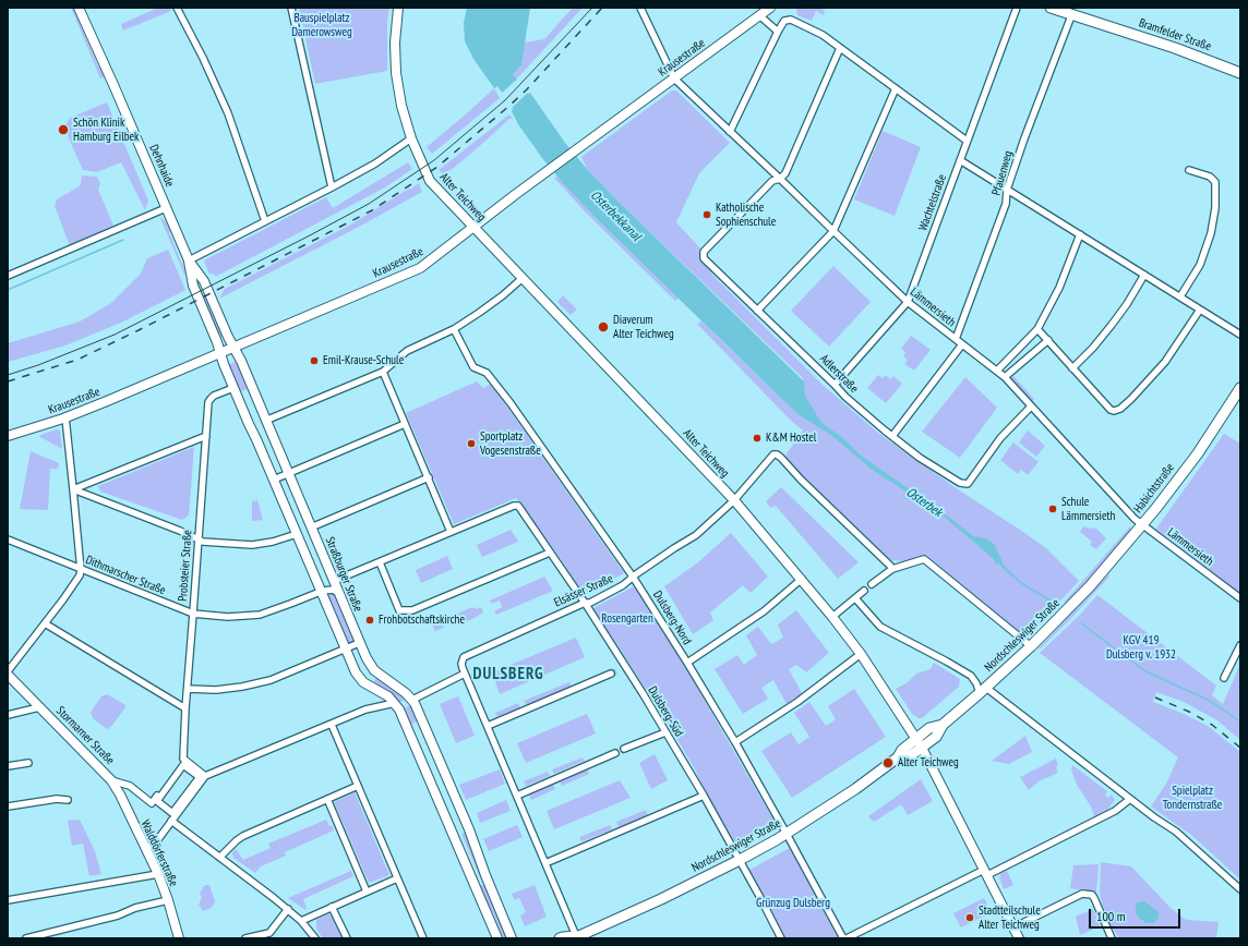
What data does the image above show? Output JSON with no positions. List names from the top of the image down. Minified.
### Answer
{"streets":{"main road":["Bramfelder Straße","Krausestraße","Dehnhaide","Alter Teichweg","Habichtstraße","Straßburger Straße","Nordschleswiger Straße","Stormarner Straße","Walddörferstraße"],"street":["Pfauenweg","Wachtelstraße","Lämmersieth","Adlerstraße","Probsteier Straße","Dithmarscher Straße","Elsässer Straße","Dulsberg-Nord","Dulsberg-Süd"]},"crossings":[["Bramfelder Straße","Pfauenweg"],["Krausestraße","Dehnhaide"],["Krausestraße","Alter Teichweg"],["Krausestraße","Lämmersieth"],["Krausestraße","Straßburger Straße"],["Dehnhaide","Straßburger Straße"],["Pfauenweg","Lämmersieth"],["Alter Teichweg","Elsässer Straße"],["Alter Teichweg","Nordschleswiger Straße"],["Wachtelstraße","Lämmersieth"],["Wachtelstraße","Adlerstraße"],["Lämmersieth","Adlerstraße"],["Lämmersieth","Habichtstraße"],["Habichtstraße","Nordschleswiger Straße"],["Probsteier Straße","Dithmarscher Straße"],["Elsässer Straße","Dulsberg-Nord"],["Elsässer Straße","Dulsberg-Süd"],["Dulsberg-Nord","Nordschleswiger Straße"],["Nordschleswiger Straße","Dulsberg-Süd"],["Stormarner Straße","Walddörferstraße"]],"districts":["DULSBERG"],"water":["Osterbekkanal","Osterbek"],"parks":["Bauspielplatz Damerowsweg","Rosengarten","KGV 419 Dulsberg v. 1932","Spielplatz Tondernstraße","Grünzug Dulsberg"],"places":["Schön Klinik Hamburg Eilbek","Katholische Sophienschule","Diaverum Alter Teichweg","Emil-Krause-Schule","K&M Hostel","Sportplatz Vogesenstraße","Schule Lämmersieth","Frohbotschaftskirche","Alter Teichweg","Stadtteilschule Alter Teichweg"],"scale_bar":"100 m"}
